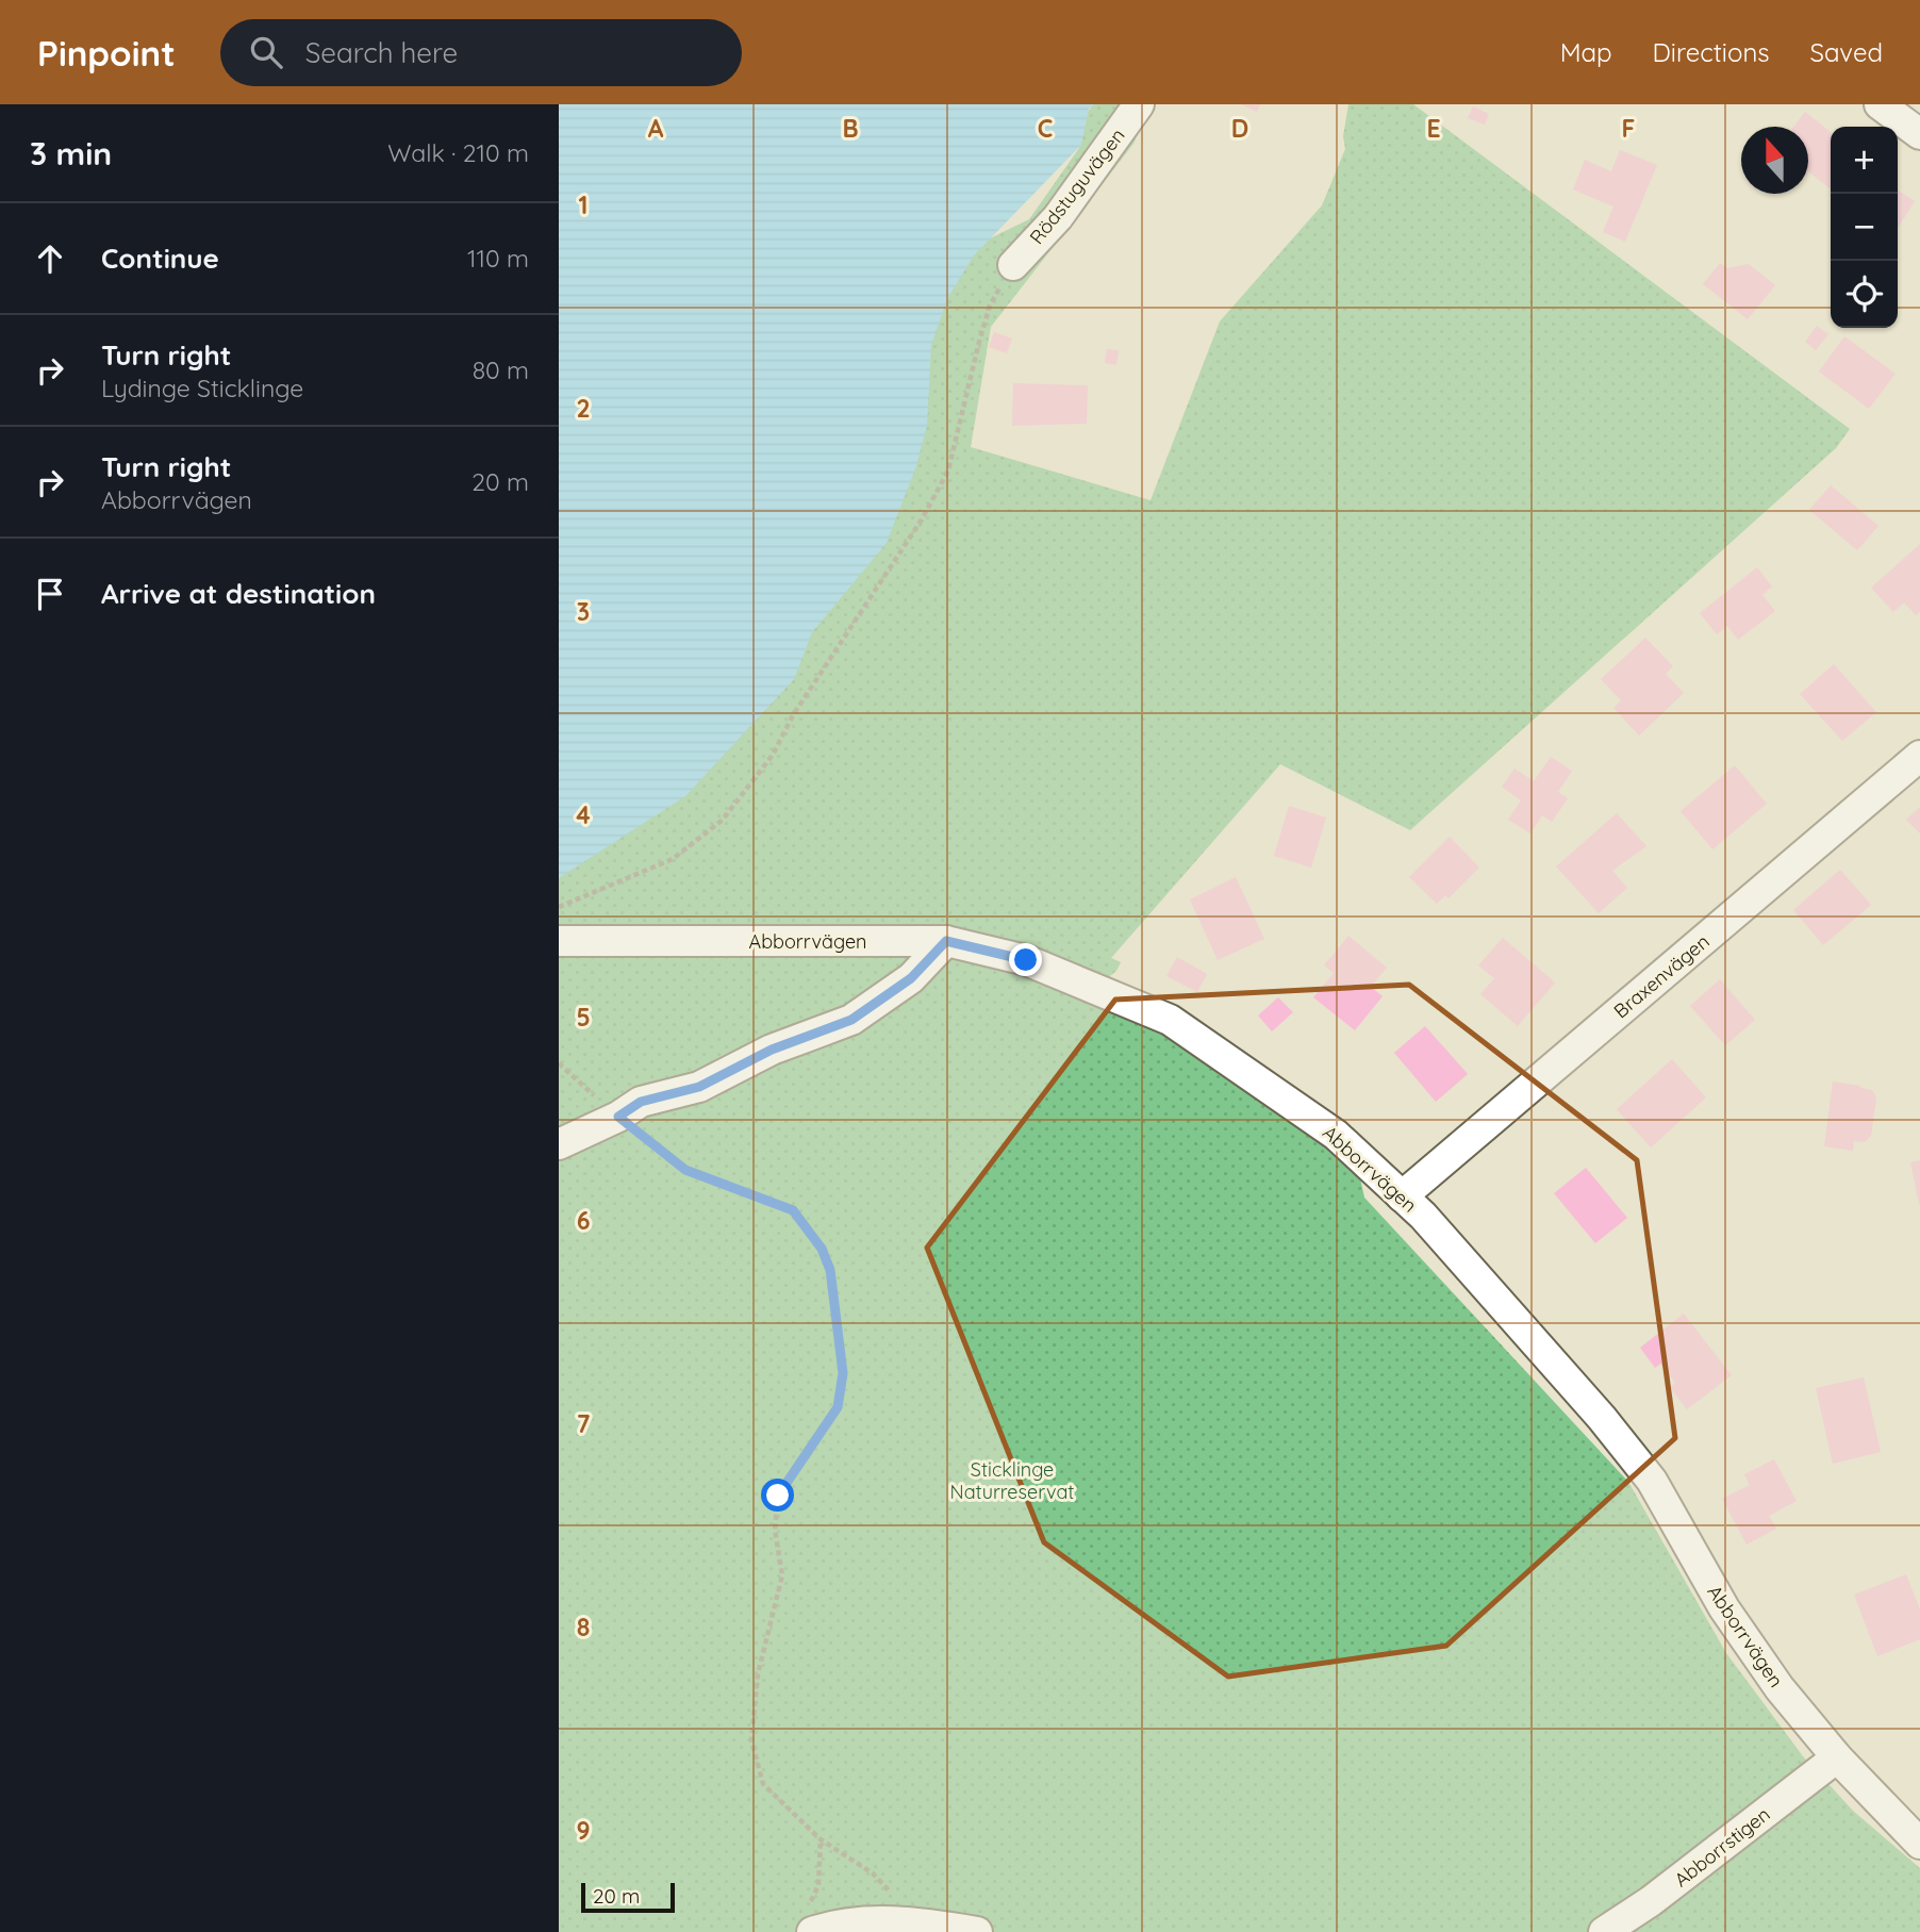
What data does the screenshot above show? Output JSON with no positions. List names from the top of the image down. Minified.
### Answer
{"streets":{"street":["Rödstuguvägen","Abborrvägen","Braxenvägen","Abborrstigen"]},"crossings":[["Abborrvägen","Braxenvägen"],["Abborrvägen","Abborrstigen"]],"parks":["Sticklinge Naturreservat"],"scale_bar":"20 m","north":"top","page":{"header":"Pinpoint","search":"Search here","nav":["Map","Directions","Saved"],"heading":["3 min","Walk · 210 m"],"map_buttons":["+","−"],"list":[["Continue","110 m"],["Turn right","Lydinge Sticklinge","80 m"],["Turn right","Abborrvägen","20 m"],"Arrive at destination"],"scale":"20 m"},"grid":{"columns":["A","B","C","D","E","F"],"rows":["1","2","3","4","5","6","7","8","9"]}}
